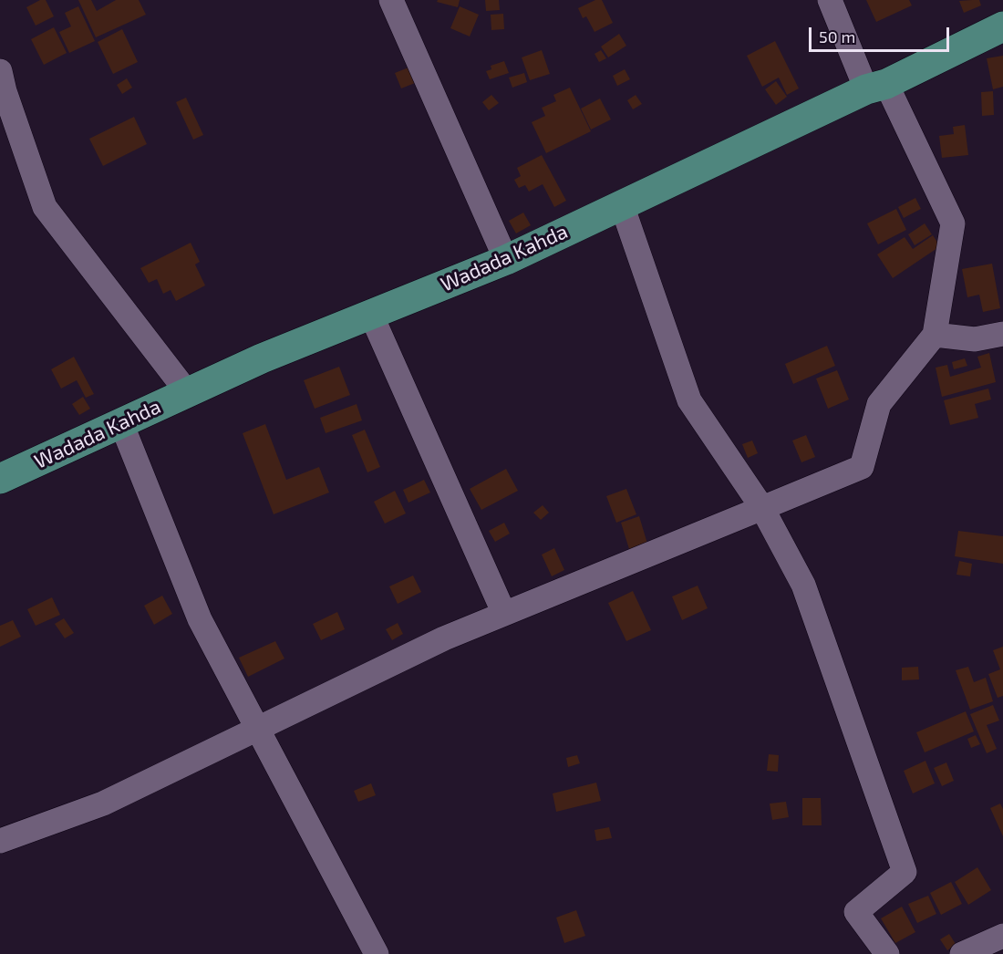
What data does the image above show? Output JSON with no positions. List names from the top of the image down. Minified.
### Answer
{"streets":{"main road":["Wadada Kahda"]},"scale_bar":"50 m"}
